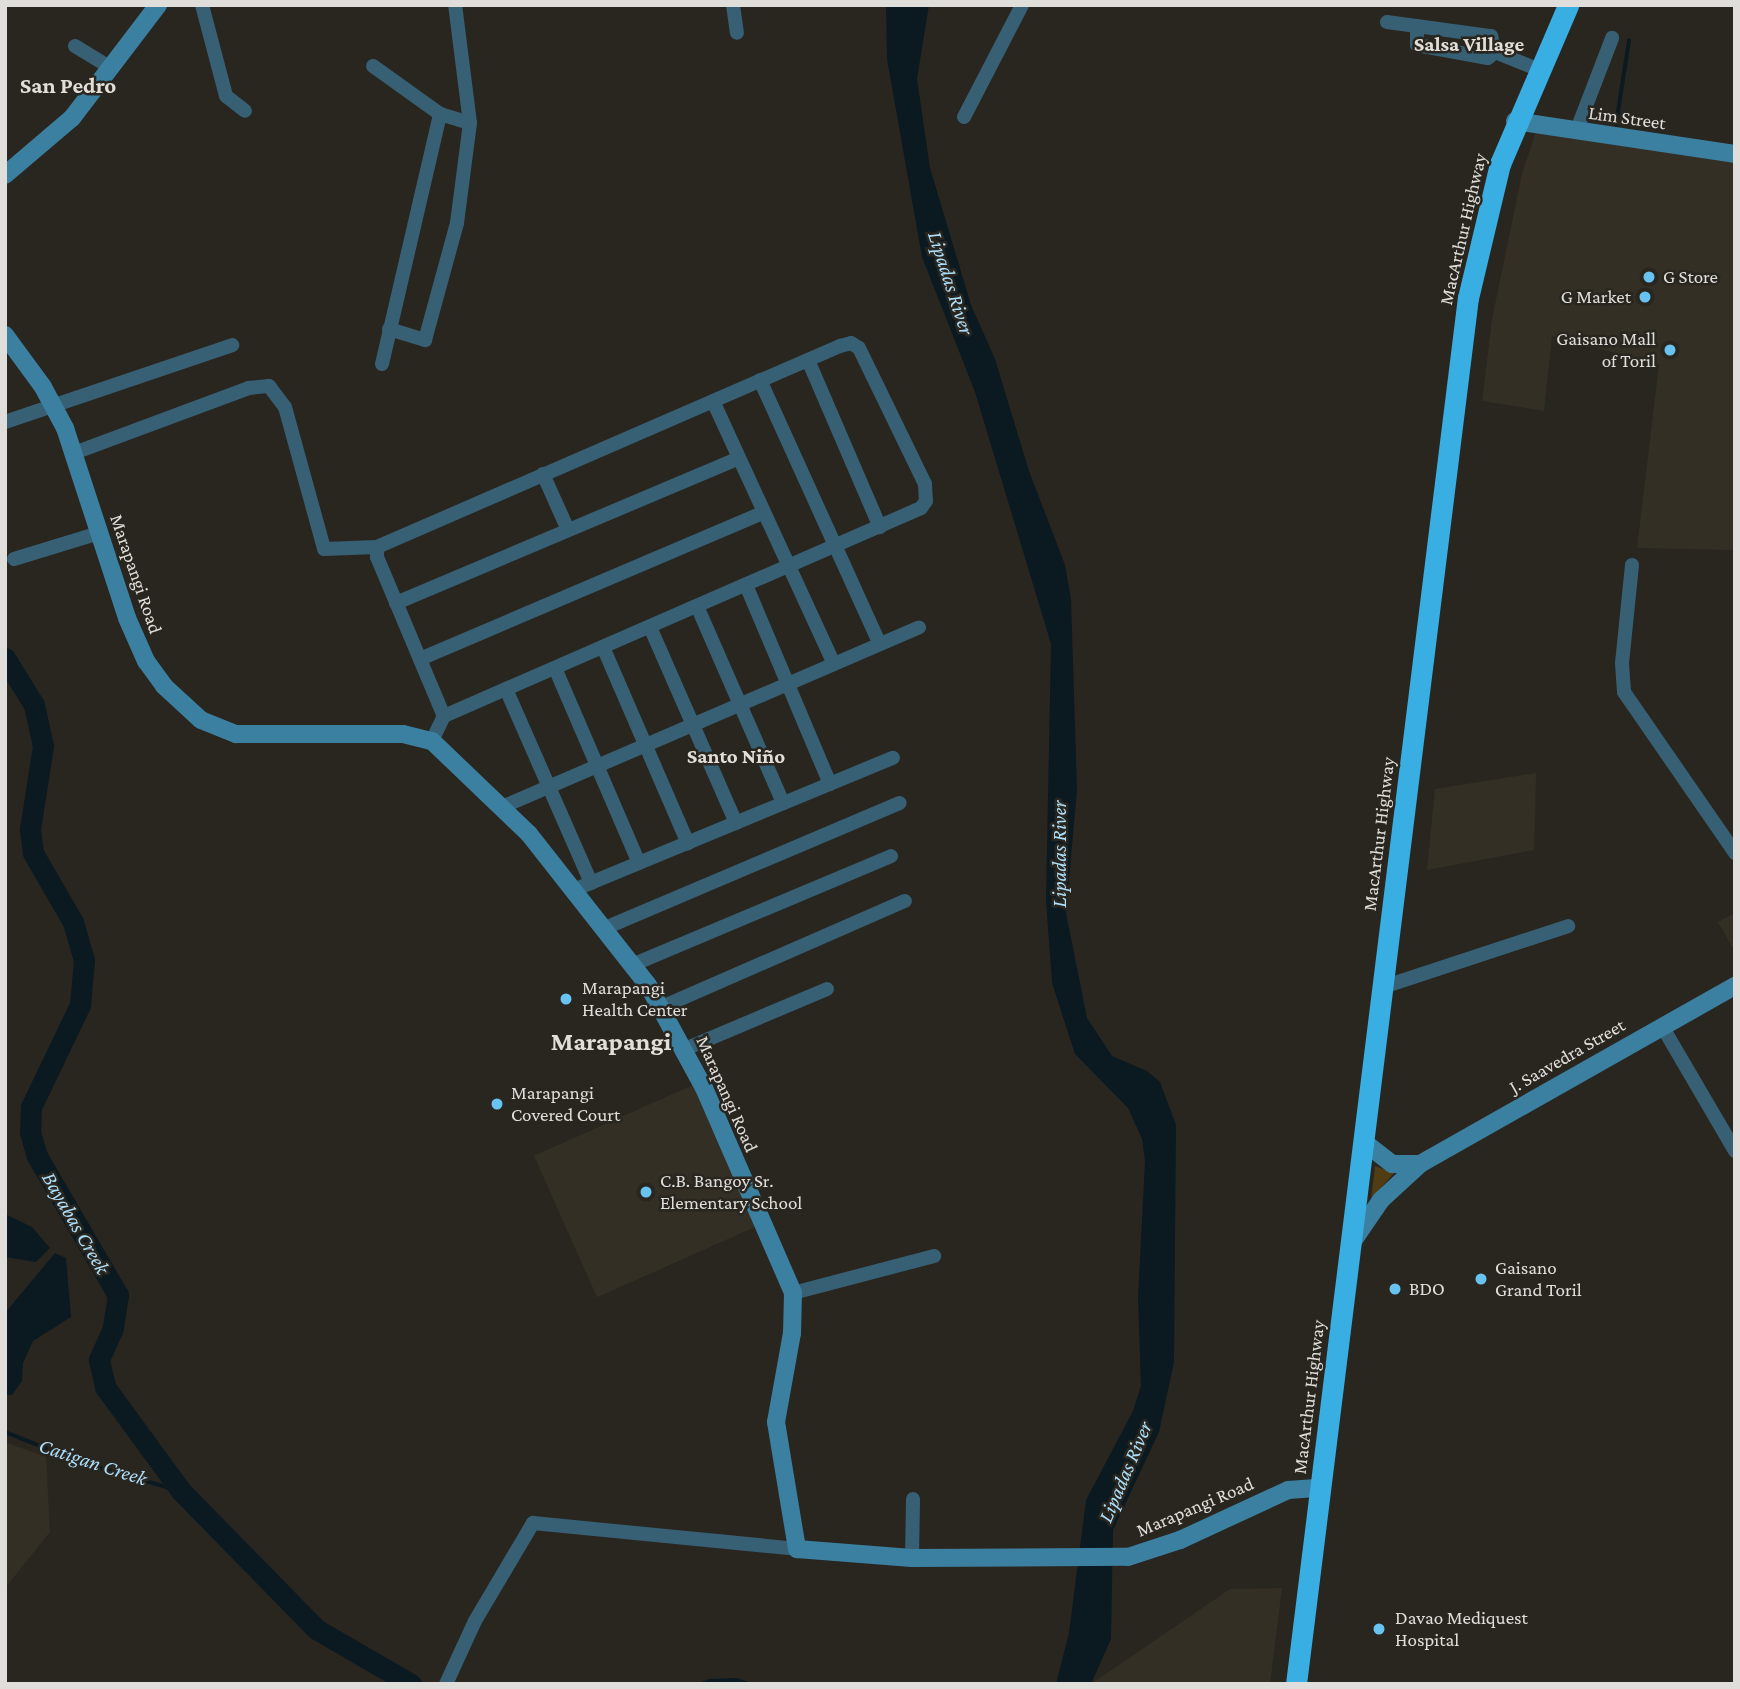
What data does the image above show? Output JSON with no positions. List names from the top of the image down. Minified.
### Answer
{"streets":{"highway":["MacArthur Highway"],"street":["Lim Street","Marapangi Road","J. Saavedra Street"]},"crossings":[["Lim Street","MacArthur Highway"],["MacArthur Highway","Marapangi Road"],["MacArthur Highway","J. Saavedra Street"]],"districts":["Salsa Village","San Pedro","Santo Niño","Marapangi"],"water":["Lipadas River","Bayabas Creek","Catigan Creek"],"places":["G Store","G Market","Gaisano Mall of Toril","Marapangi Health Center","Marapangi Covered Court","C.B. Bangoy Sr. Elementary School","Gaisano Grand Toril","BDO","Davao Mediquest Hospital"]}
